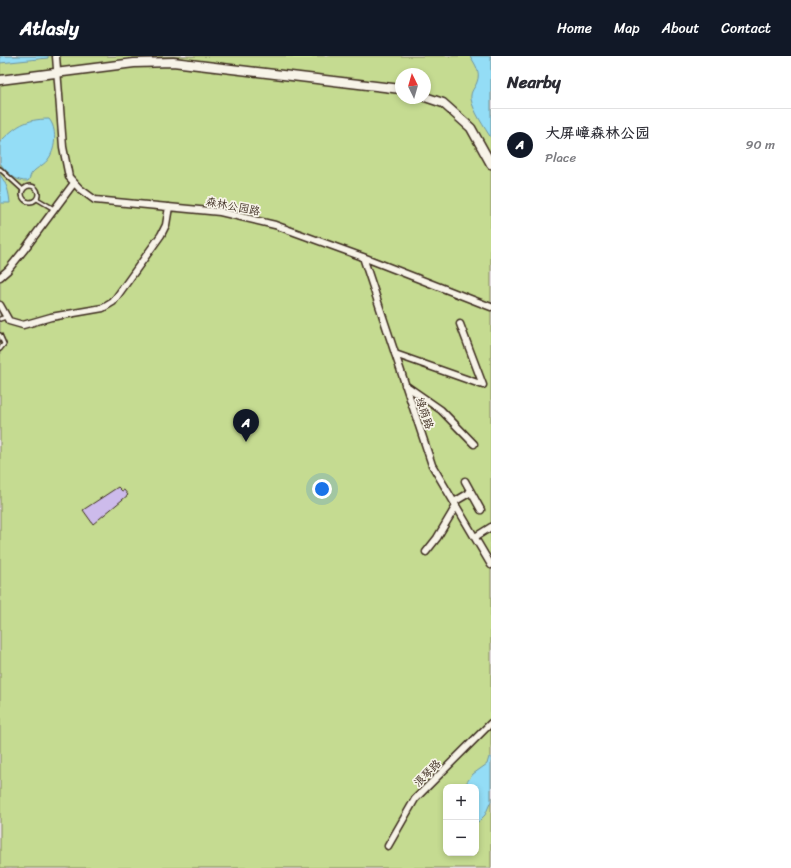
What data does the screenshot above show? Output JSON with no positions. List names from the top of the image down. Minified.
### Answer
{"streets":{"street":["森林公园路","绿荫路","浪琴路"]},"crossings":[["森林公园路","绿荫路"]],"north":"top","page":{"header":"Atlasly","nav":["Home","Map","About","Contact"],"heading":"Nearby","list":[{"mark":"A","name":"大屏嶂森林公园","note":"Place","value":"90 m"}],"pins":"A","map_buttons":["+","−"]}}
